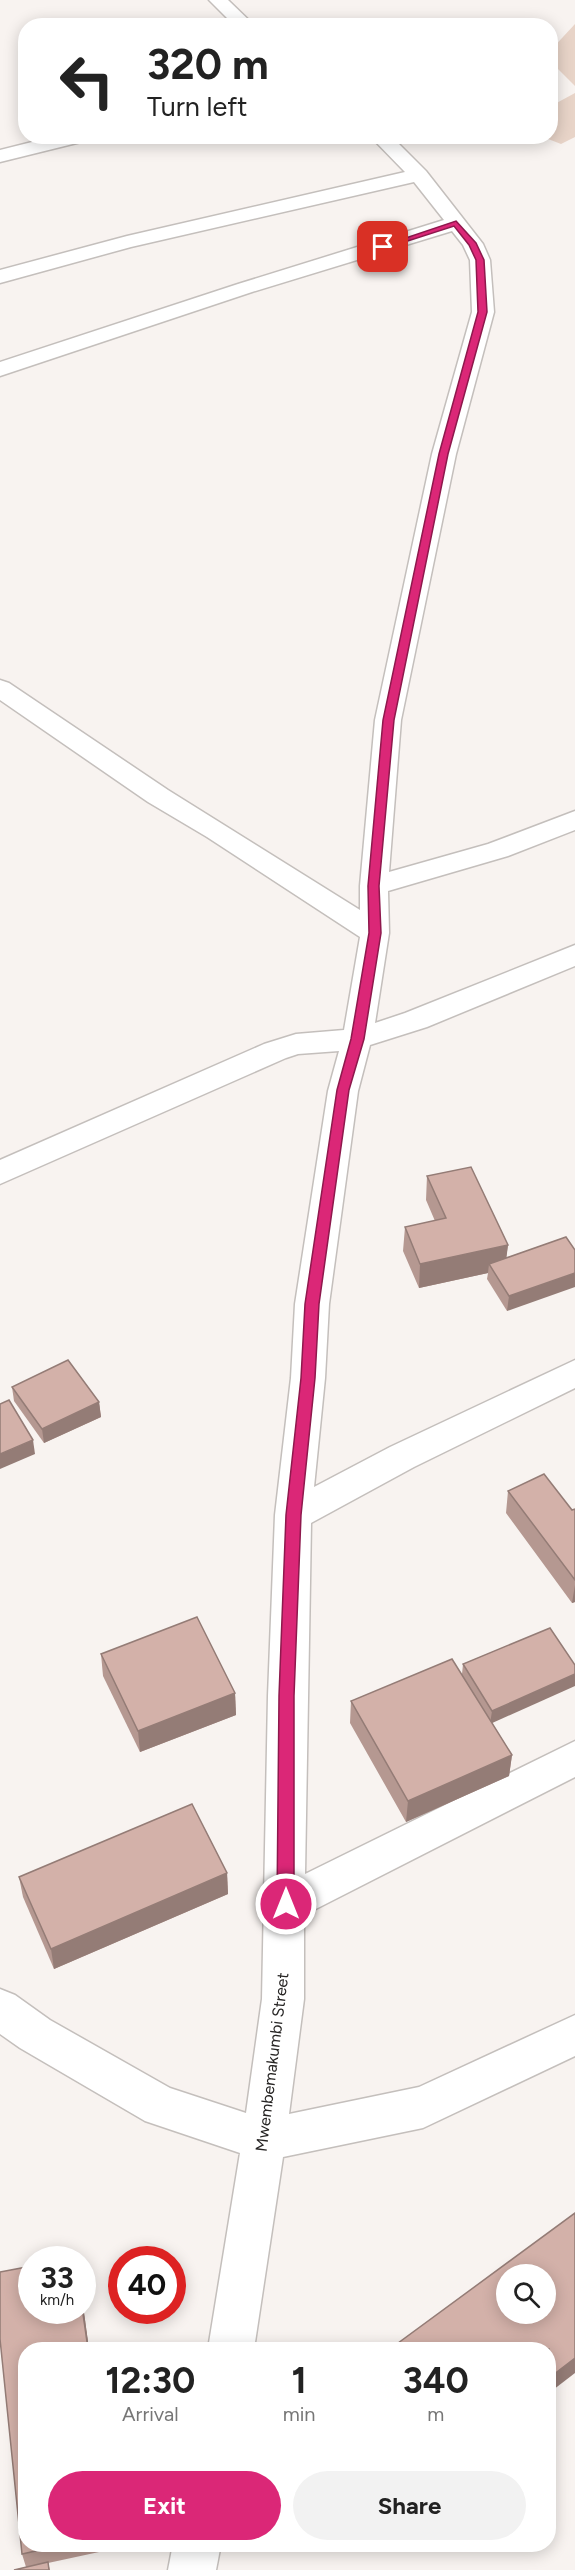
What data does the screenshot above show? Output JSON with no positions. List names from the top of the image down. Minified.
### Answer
{"streets":{"street":["Mwembemakumbi Street"]},"page":{"turn":["320 m","Turn left"],"speed":"33 km/h","limit":"40","eta":["12:30","Arrival","1","min","340","m"],"buttons":["Exit","Share"]}}
